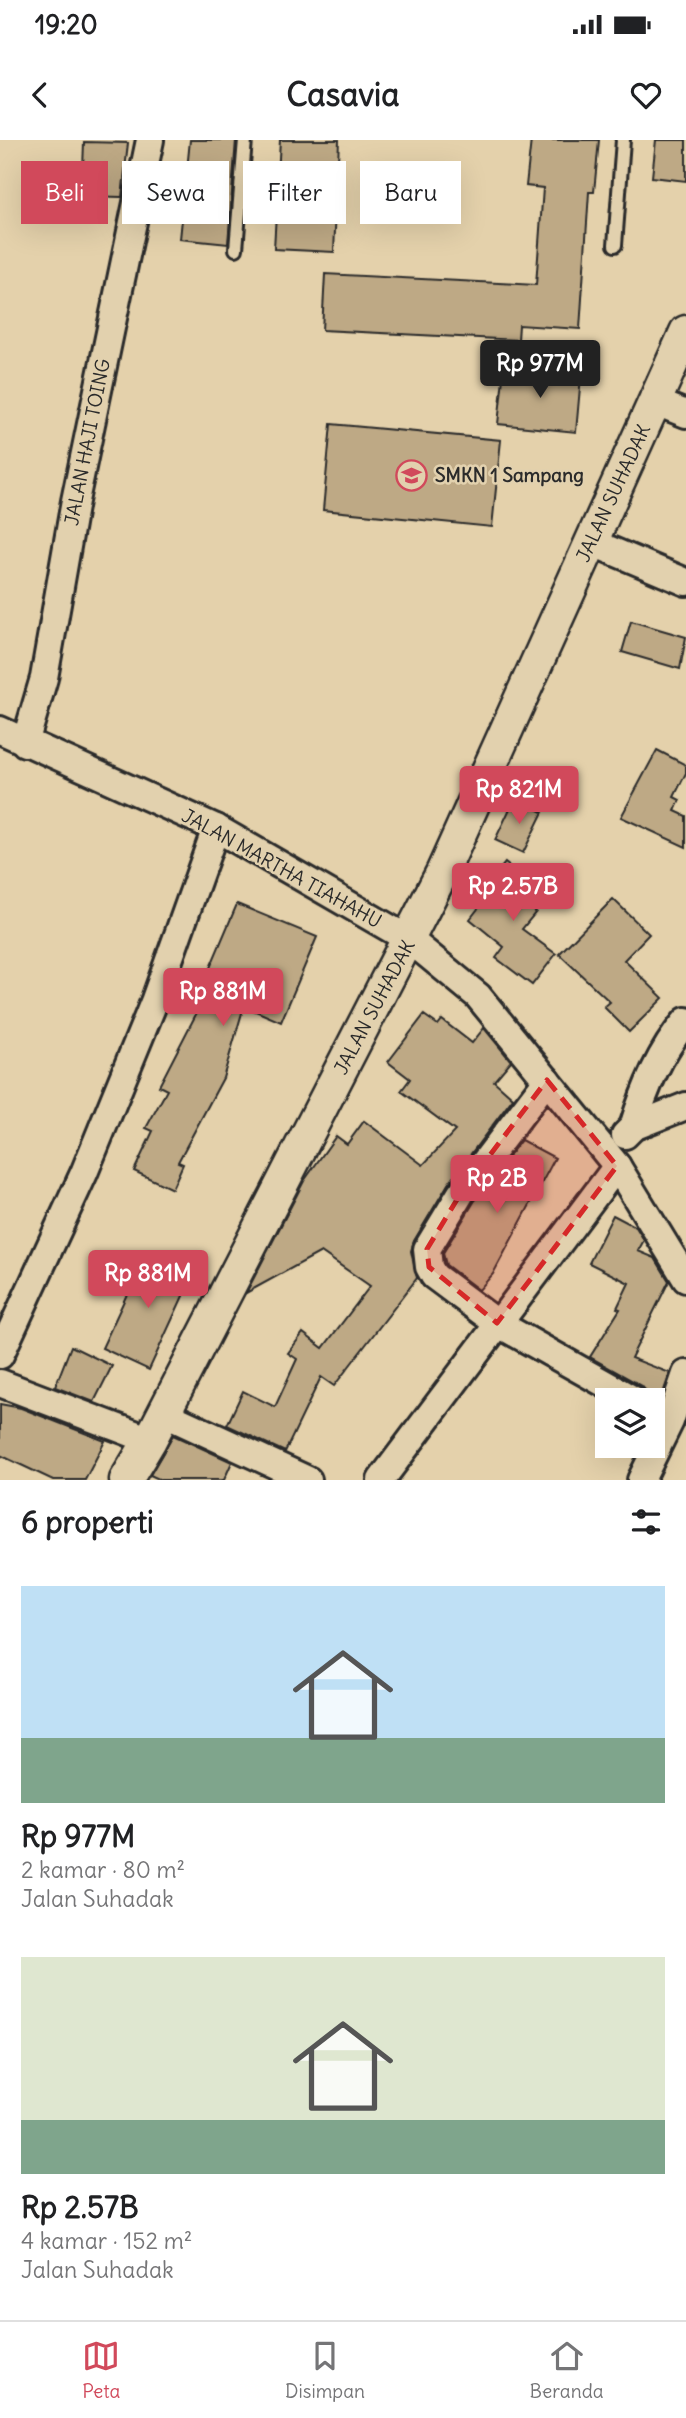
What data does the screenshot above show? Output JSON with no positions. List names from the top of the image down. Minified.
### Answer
{"streets":{"street":["JALAN HAJI TOING","JALAN SUHADAK","JALAN MARTHA TIAHAHU"]},"crossings":[["JALAN HAJI TOING","JALAN MARTHA TIAHAHU"],["JALAN SUHADAK","JALAN MARTHA TIAHAHU"]],"places":{"school or university":["SMKN 1 Sampang"]},"page":{"status":"19:20","header":"Casavia","chip":["Beli","Sewa","Filter","Baru"],"price":["Rp 977M","Rp 821M","Rp 2.57B","Rp 881M","Rp 2B","Rp 881M"],"heading":"6 properti","list":[{"name":"Rp 977M","note":"2 kamar · 80 m² · Jalan Suhadak"},{"name":"Rp 2.57B","note":"4 kamar · 152 m² · Jalan Suhadak"}],"tabs":["Peta","Disimpan","Beranda"]}}
